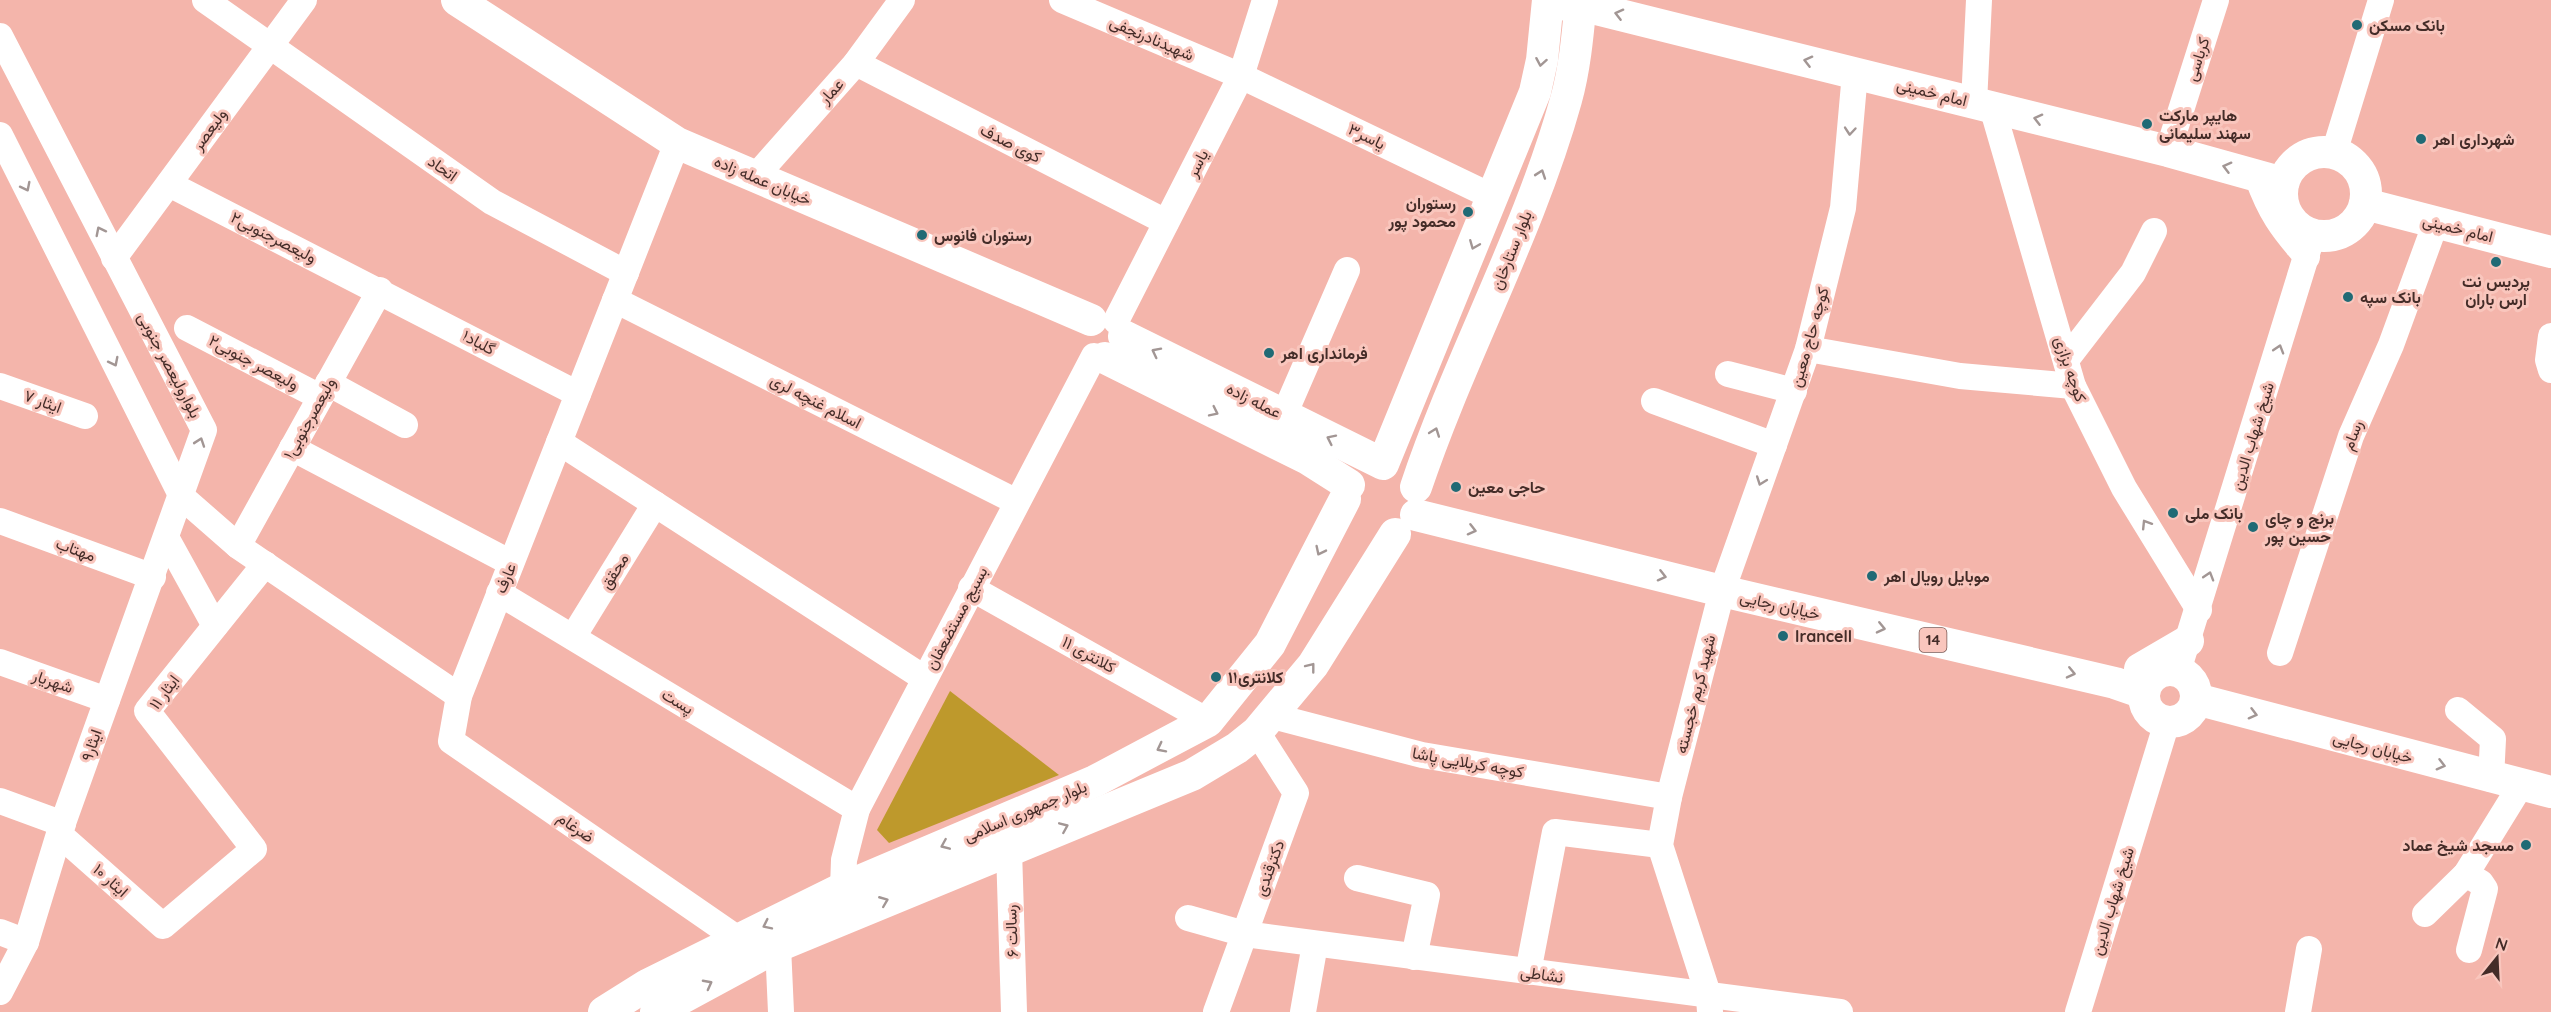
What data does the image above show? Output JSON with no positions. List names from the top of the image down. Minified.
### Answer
{"streets":{"main road":["امام خمینی","خیابان عمله زاده","بلوار ستارخان","عمله زاده","خیابان رجایی","14","بلوار جمهوری اسلامی"],"street":["شهیدنادرنجفی","کرباسی","عمار","ولیعصر","یاسر۳","کوی صدف","یاسر","اتحاد","ولیعصرجنوبی۲","کوچه حاج معین","گلباد۱","ولیعصر جنوبی۲","بلوارولیعصر جنوبی","کوچه بزازی","ایثار ۷","اسلام غنچه لری","ولیعصرجنوبی۱","رسام","شیخ شهاب الدین","مهتاب","محقق","عارف","بسیج مستضعفان","کلانتری ۱۱","شهریار","ایثار ۱۱","شهید کریم خجسته","پست","ایثار۹","کوچه کربلایی پاشا","ضرغام","دکترقندی","ایثار ۱۰","رسالت ۶","نشاطی"]},"crossings":[["شهیدنادرنجفی","یاسر۳"],["شهیدنادرنجفی","یاسر"],["کرباسی","امام خمینی"],["عمار","کوی صدف"],["عمار","خیابان عمله زاده"],["امام خمینی","بلوار ستارخان"],["امام خمینی","کوچه حاج معین"],["امام خمینی","کوچه بزازی"],["امام خمینی","رسام"],["امام خمینی","شیخ شهاب الدین"],["ولیعصر","اتحاد"],["ولیعصر","ولیعصرجنوبی۲"],["ولیعصر","بلوارولیعصر جنوبی"],["یاسر۳","یاسر"],["کوی صدف","یاسر"],["یاسر","خیابان عمله زاده"],["یاسر","عمله زاده"],["یاسر","بسیج مستضعفان"],["اتحاد","عارف"],["خیابان عمله زاده","عمله زاده"],["خیابان عمله زاده","عارف"],["خیابان عمله زاده","بسیج مستضعفان"],["ولیعصرجنوبی۲","گلباد۱"],["ولیعصرجنوبی۲","ولیعصرجنوبی۱"],["بلوار ستارخان","عمله زاده"],["بلوار ستارخان","خیابان رجایی"],["بلوار ستارخان","بلوار جمهوری اسلامی"],["کوچه حاج معین","خیابان رجایی"],["کوچه حاج معین","شهید کریم خجسته"],["گلباد۱","ولیعصرجنوبی۱"],["گلباد۱","عارف"],["ولیعصر جنوبی۲","ولیعصرجنوبی۱"],["بلوارولیعصر جنوبی","ایثار۹"],["کوچه بزازی","شیخ شهاب الدین"],["عمله زاده","خیابان رجایی"],["عمله زاده","بسیج مستضعفان"],["عمله زاده","بلوار جمهوری اسلامی"],["اسلام غنچه لری","عارف"],["اسلام غنچه لری","بسیج مستضعفان"],["مهتاب","ایثار۹"],["محقق","پست"],["عارف","پست"],["عارف","ضرغام"],["خیابان رجایی","شهید کریم خجسته"],["خیابان رجایی","بلوار جمهوری اسلامی"],["بسیج مستضعفان","کلانتری ۱۱"],["بسیج مستضعفان","پست"],["بسیج مستضعفان","بلوار جمهوری اسلامی"],["کلانتری ۱۱","بلوار جمهوری اسلامی"],["شهریار","ایثار۹"],["ایثار ۱۱","ایثار ۱۰"],["شهید کریم خجسته","کوچه کربلایی پاشا"],["ایثار۹","ایثار ۱۰"],["کوچه کربلایی پاشا","بلوار جمهوری اسلامی"],["کوچه کربلایی پاشا","دکترقندی"],["بلوار جمهوری اسلامی","ضرغام"],["بلوار جمهوری اسلامی","دکترقندی"],["بلوار جمهوری اسلامی","رسالت ۶"],["دکترقندی","نشاطی"]],"one_way":["امام خمینی","کوچه حاج معین","کوچه بزازی","خیابان رجایی"],"places":["بانک مسکن","هایپر مارکت سهند سلیمانی","شهرداری اهر","رستوران محمود پور","رستوران فانوس","پردیس نت ارس باران","بانک سپه","فرمانداری اهر","حاجی معین","بانک ملی","برنج و چای حسین پور","موبایل رویال اهر","Irancell","کلانتری۱۱","مسجد شیخ عماد"],"north":"top"}
